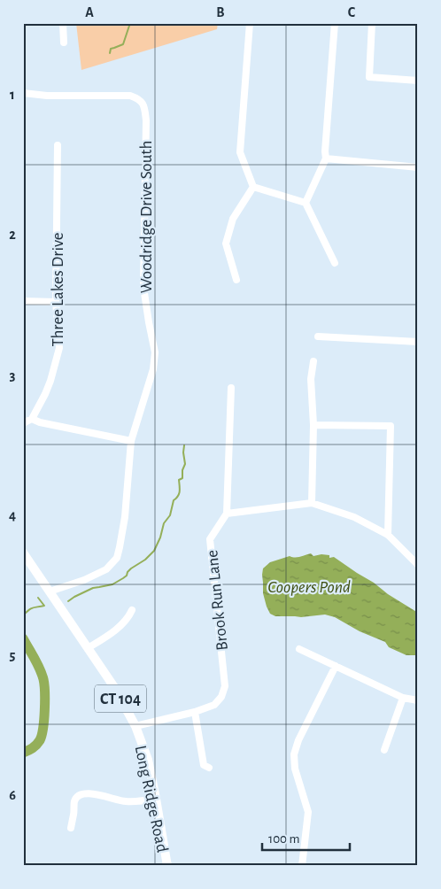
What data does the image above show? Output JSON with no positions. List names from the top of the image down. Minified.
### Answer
{"streets":{"main road":["CT 104","Long Ridge Road"],"street":["Woodridge Drive South","Three Lakes Drive","Brook Run Lane"]},"crossings":[["Woodridge Drive South","Long Ridge Road"],["Brook Run Lane","Long Ridge Road"]],"water":["Coopers Pond"],"scale_bar":"100 m","grid":{"columns":["A","B","C"],"rows":["1","2","3","4","5","6"]}}
